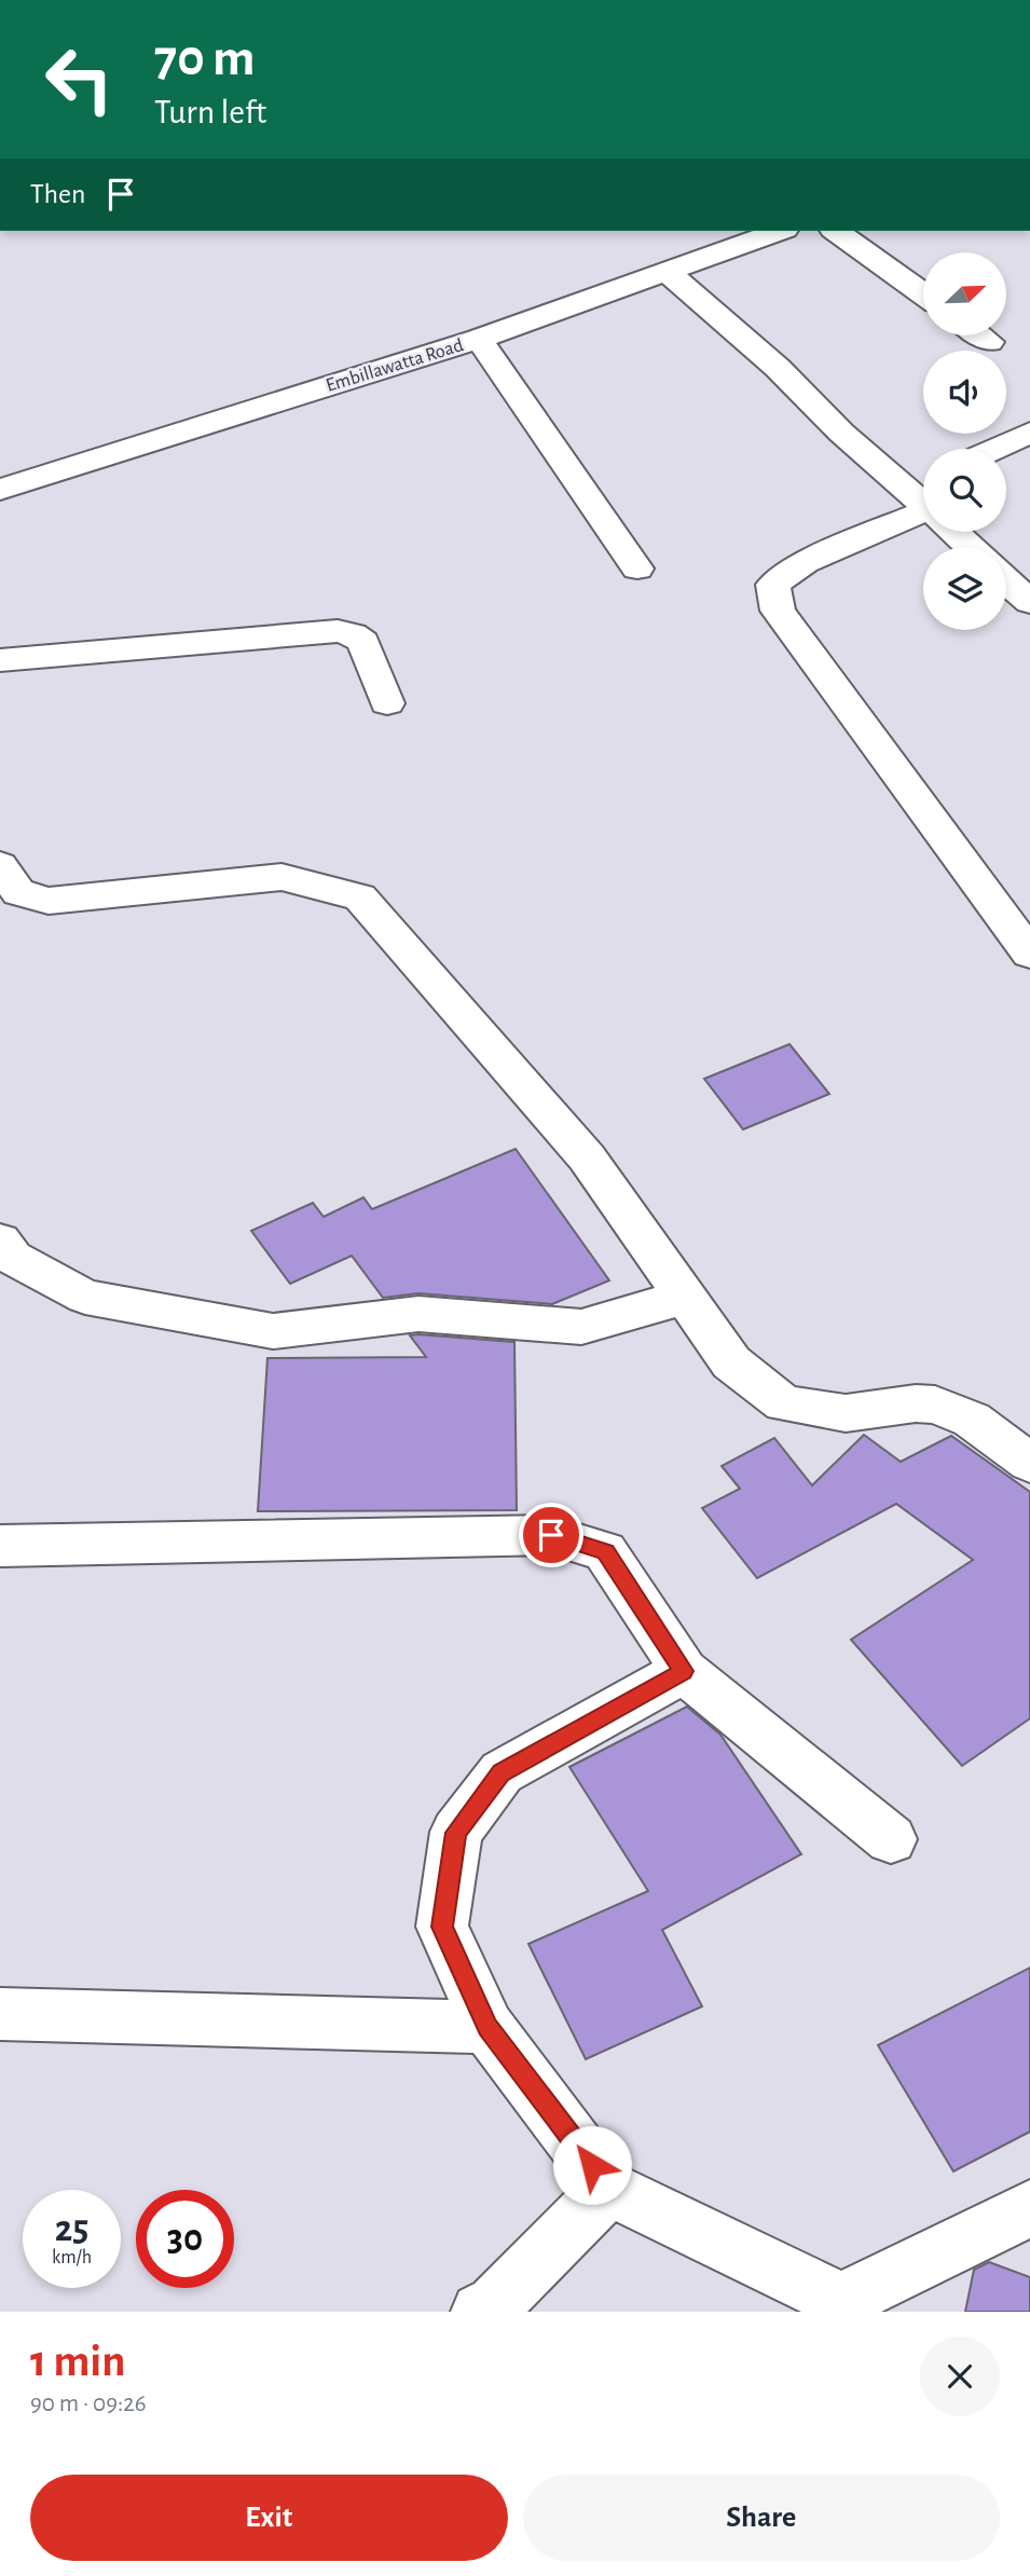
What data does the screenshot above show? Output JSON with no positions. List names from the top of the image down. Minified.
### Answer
{"streets":{"street":["Embillawatta Road"]},"north":"top right","page":{"turn":["70 m","Turn left"],"then":"Then","speed":"25 km/h","limit":"30","heading":["1 min","90 m · 09:26"],"buttons":["Exit","Share"]}}
